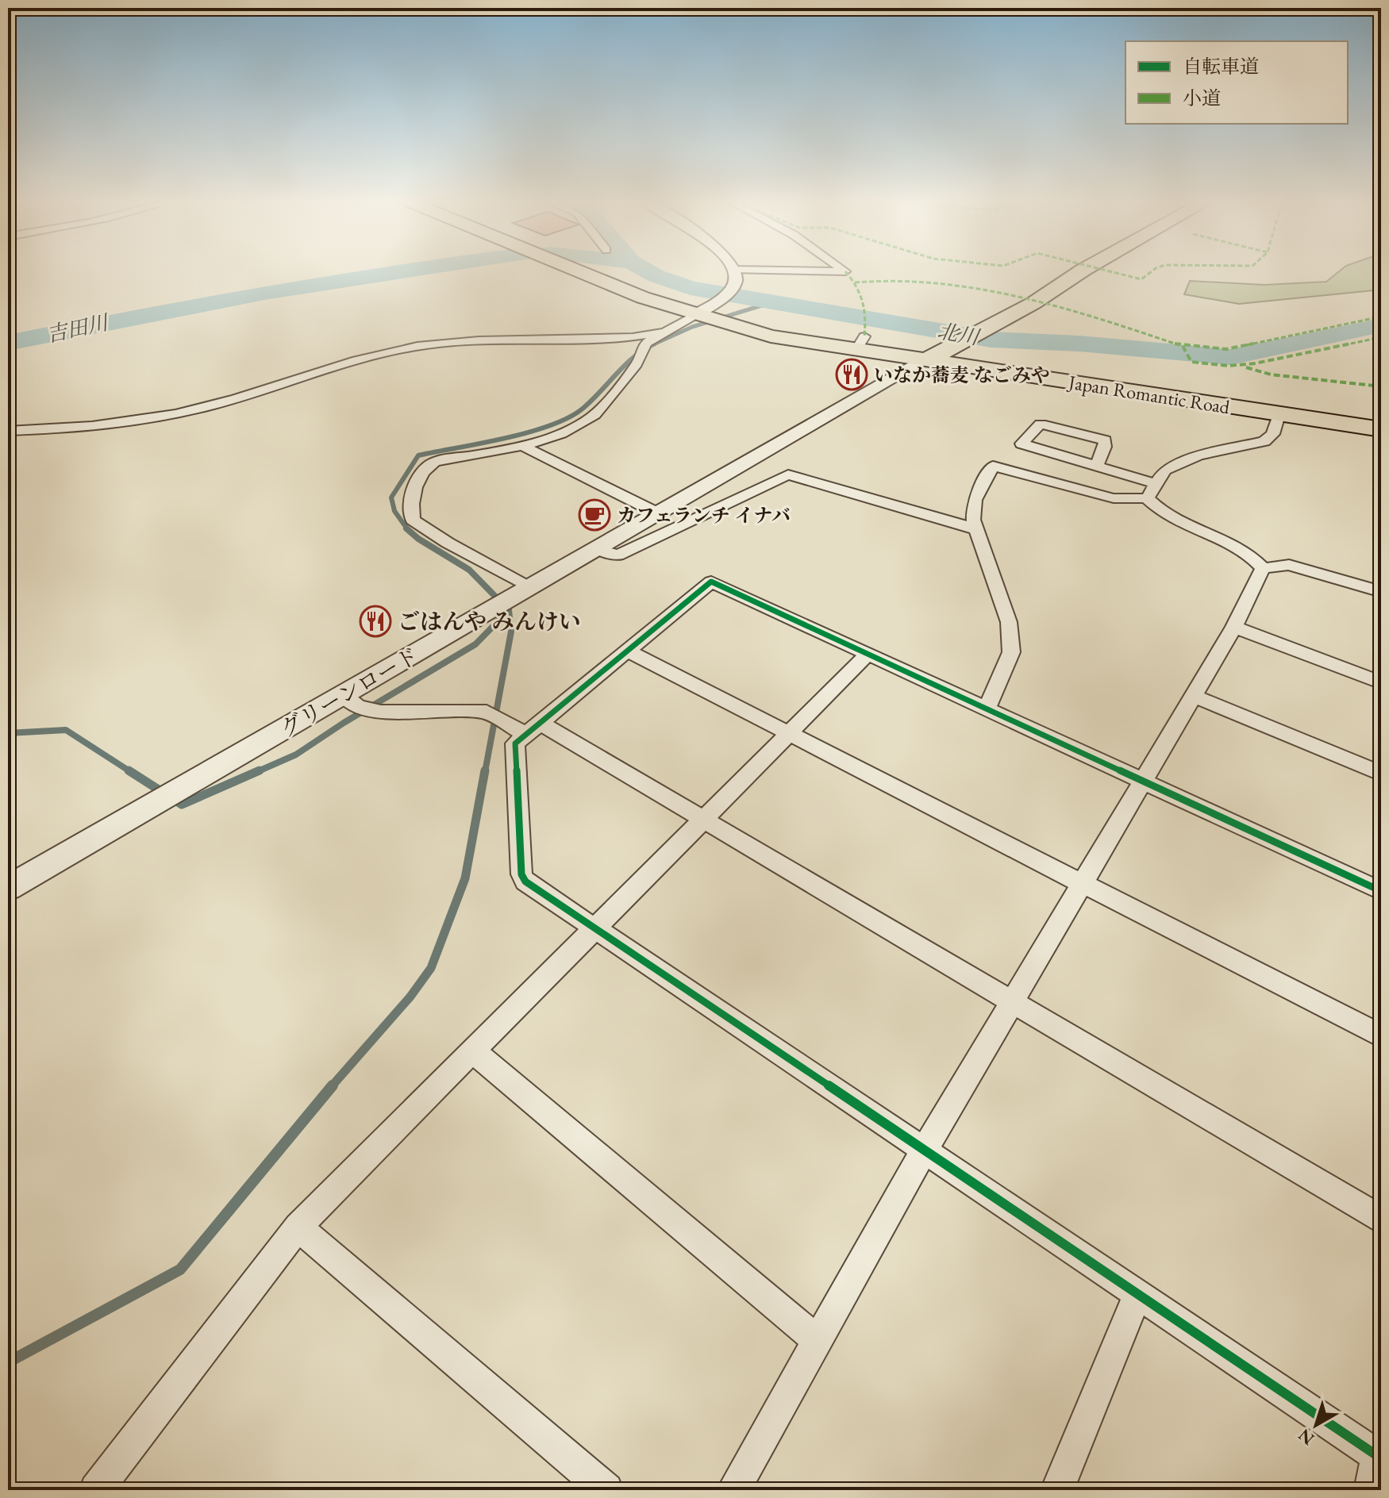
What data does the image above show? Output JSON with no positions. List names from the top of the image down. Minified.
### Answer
{"streets":{"highway":["Japan Romantic Road"],"street":["グリーンロード"]},"crossings":[["Japan Romantic Road","グリーンロード"]],"water":["吉田川","北川"],"places":{"restaurant":["いなか蕎麦 なごみや","ごはんや みんけい"],"cafe":["カフェランチ イナバ"]},"legend":["自転車道","小道"],"north":"bottom left"}
